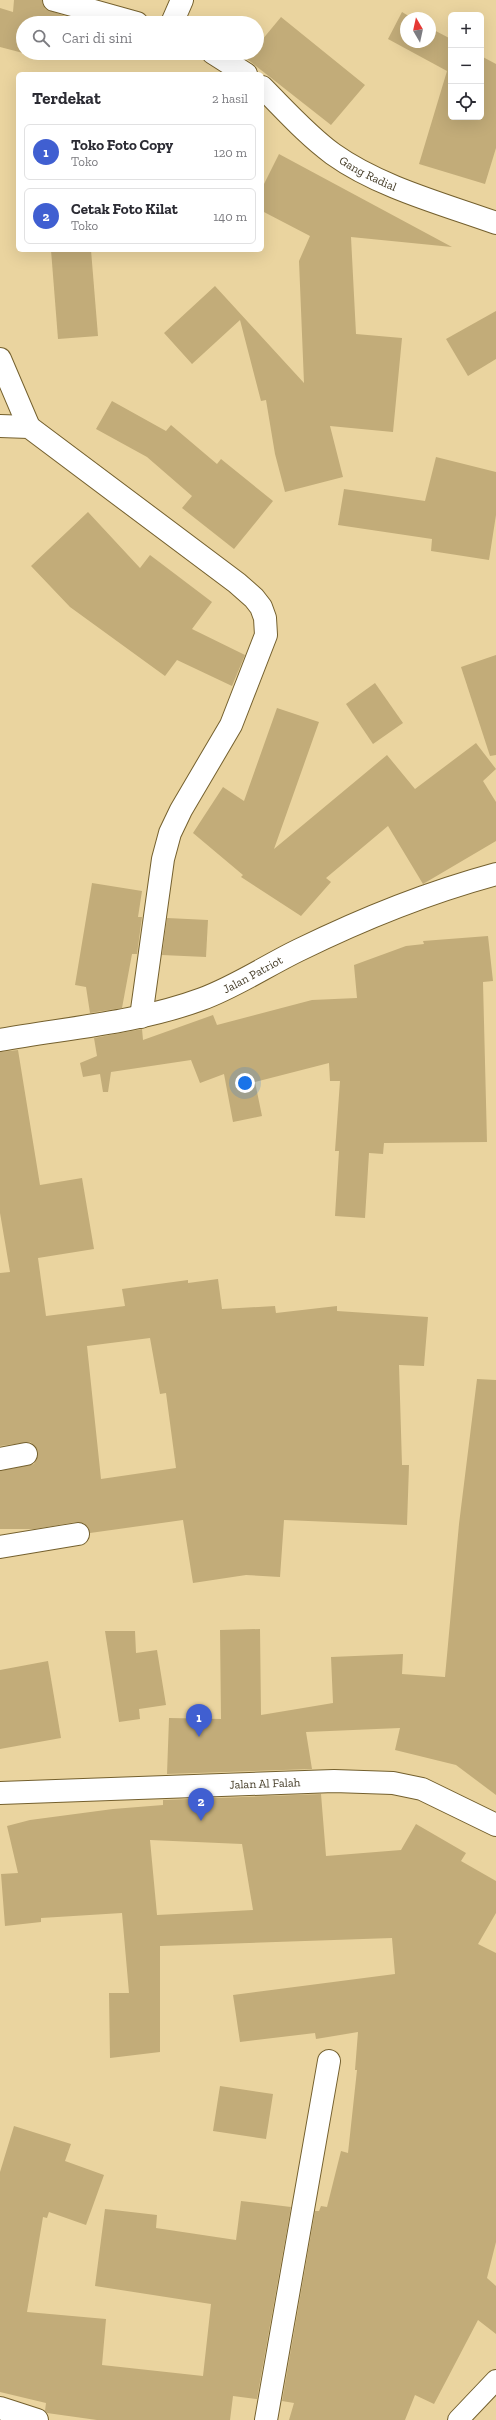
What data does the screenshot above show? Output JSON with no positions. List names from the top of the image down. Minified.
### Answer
{"streets":{"street":["Gang Radial","Jalan Patriot","Jalan Al Falah"]},"north":"top","page":{"map_buttons":["+","−"],"search":"Cari di sini","heading":["Terdekat","2 hasil"],"list":[{"mark":"1","name":"Toko Foto Copy","note":"Toko","value":"120 m"},{"mark":"2","name":"Cetak Foto Kilat","note":"Toko","value":"140 m"}],"pins":["1","2"]}}
